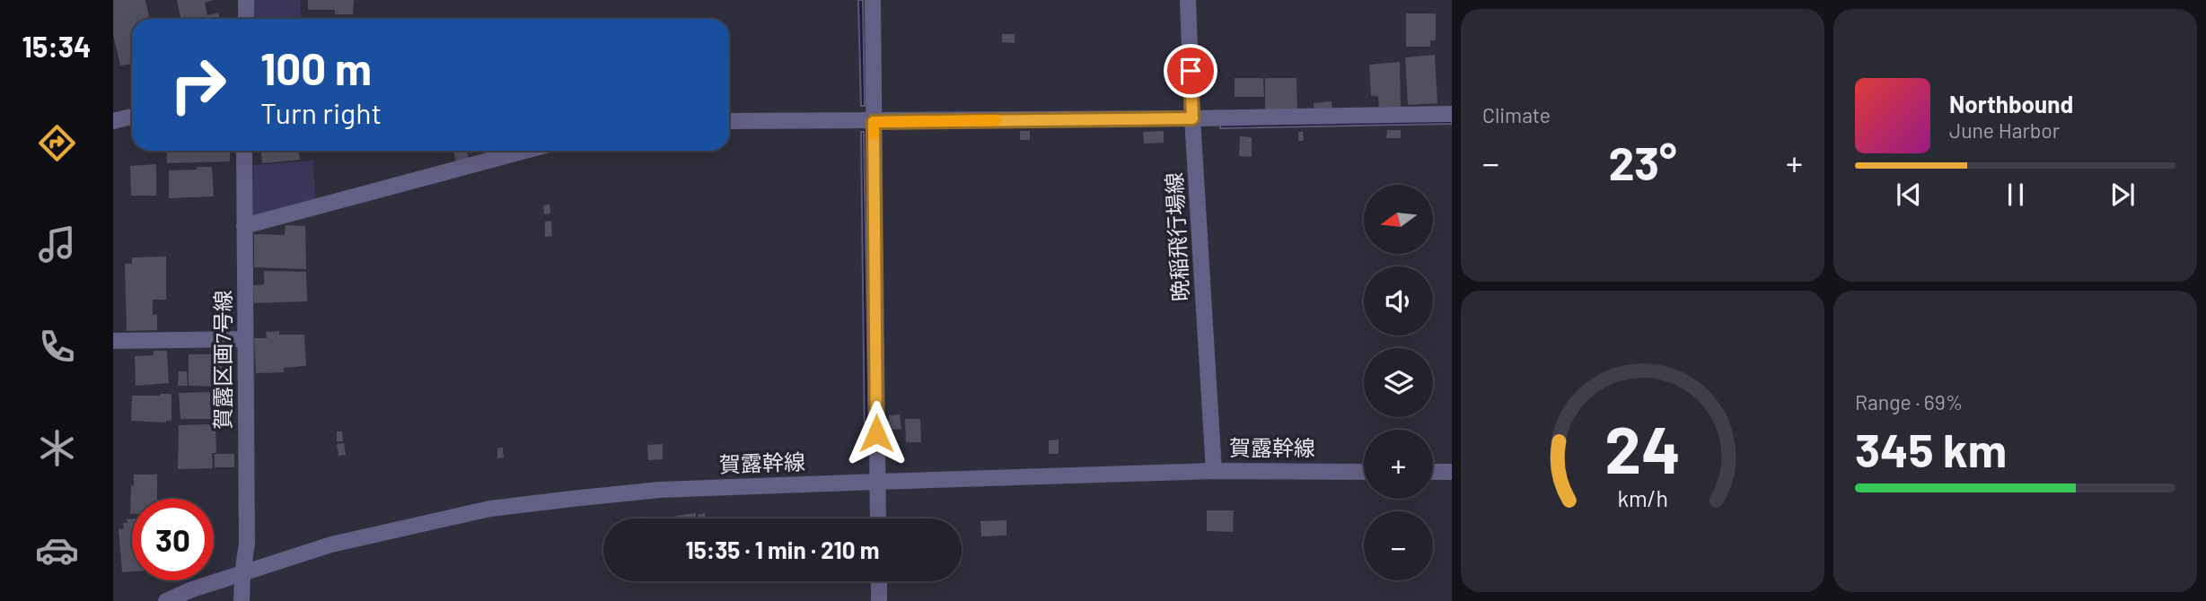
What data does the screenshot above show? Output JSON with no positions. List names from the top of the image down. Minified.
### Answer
{"streets":{"street":["晩稲飛行場線","賀露区画7号線","賀露幹線"]},"crossings":[["晩稲飛行場線","賀露幹線"],["賀露区画7号線","賀露幹線"]],"north":"left","page":{"tabs":"15:34","tile":["Climate",["Range · 69%","345 km"]],"turn":["100 m","Turn right"],"song":["Northbound","June Harbor"],"heat":["−","23°","+"],"map_buttons":["+","−"],"limit":"30","trip":"15:35 · 1 min · 210 m","gauge":["24","km/h"]}}
